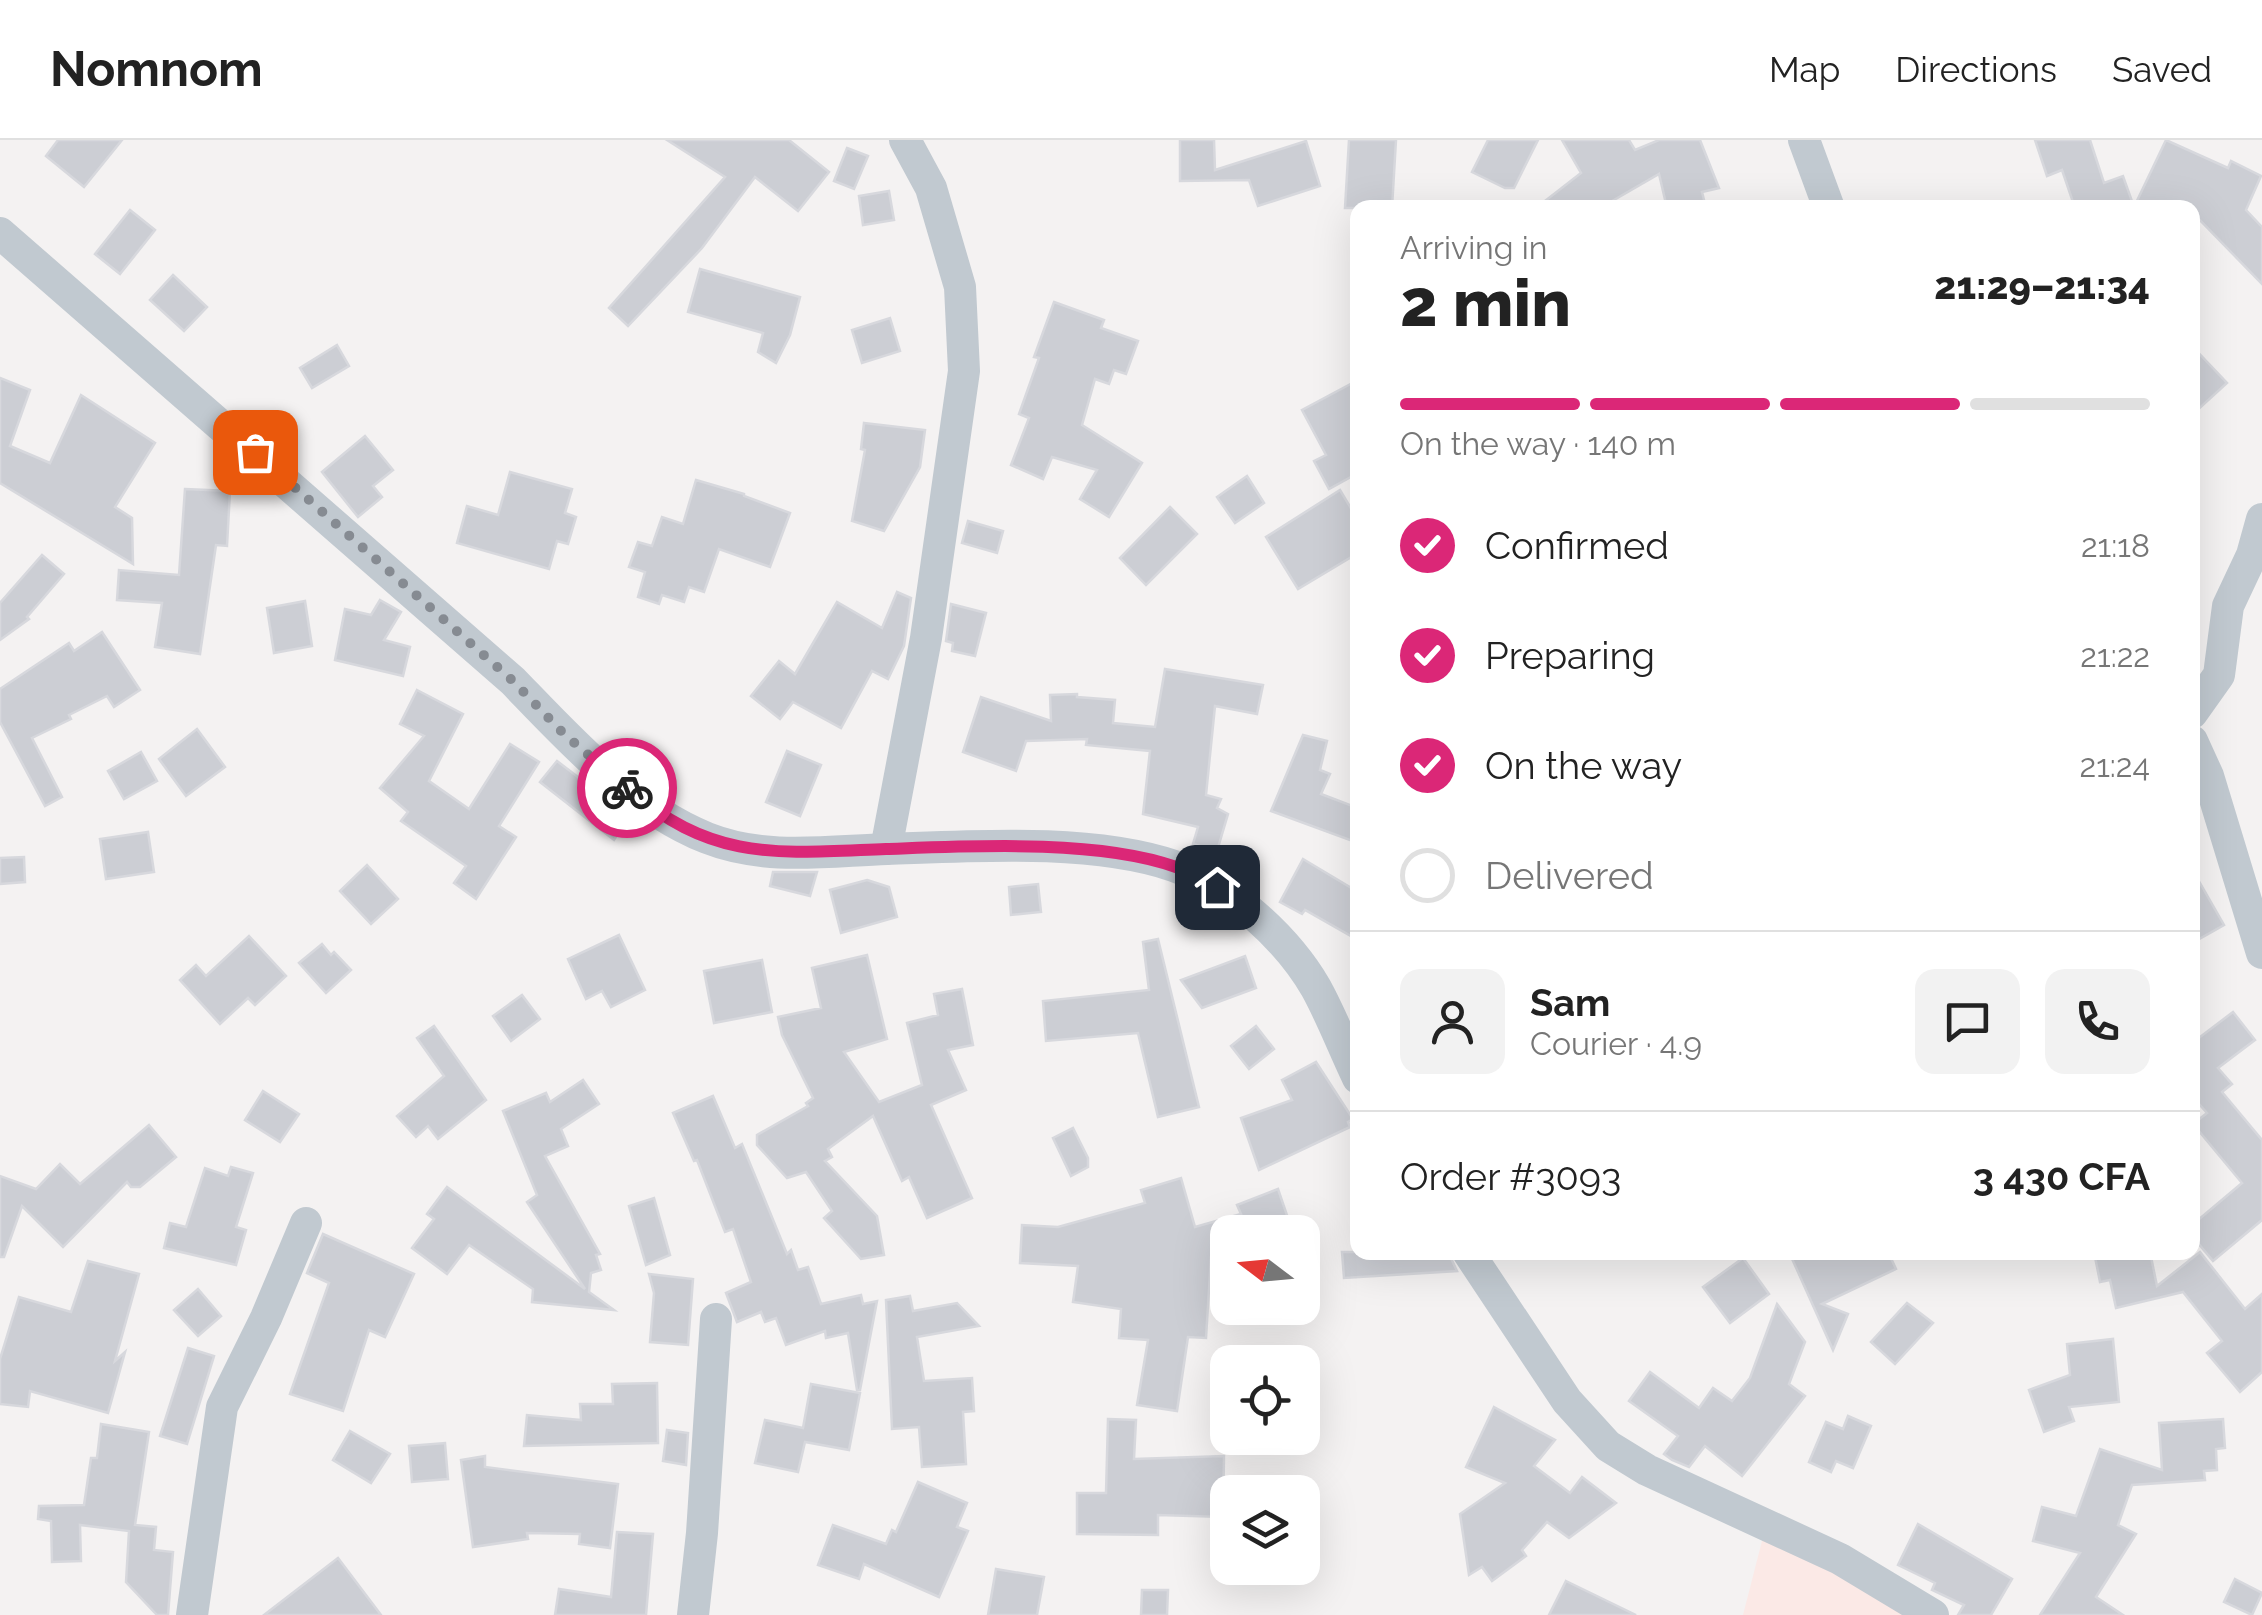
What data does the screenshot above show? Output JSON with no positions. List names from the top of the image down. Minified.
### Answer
{"north":"left","page":{"header":"Nomnom","nav":["Map","Directions","Saved"],"heading":["2 min","Arriving in","21:29–21:34"],"panel":["Sam","Courier · 4.9","Order #3093","3 430 CFA"],"bar":"On the way · 140 m","list":[["Confirmed","21:18"],["Preparing","21:22"],["On the way","21:24"],"Delivered"]}}
